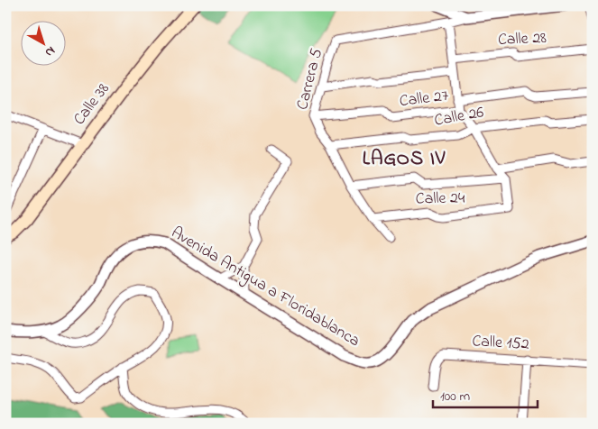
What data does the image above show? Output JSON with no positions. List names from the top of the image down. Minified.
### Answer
{"streets":{"main road":["Calle 38"],"street":["Calle 28","Carrera 5","Calle 27","Calle 26","Calle 24","Avenida Antigua a Floridablanca","Calle 152"]},"crossings":[["Carrera 5","Calle 27"],["Carrera 5","Calle 26"],["Carrera 5","Calle 24"]],"districts":["LAGOS IV"],"scale_bar":"100 m","north":"bottom right"}
